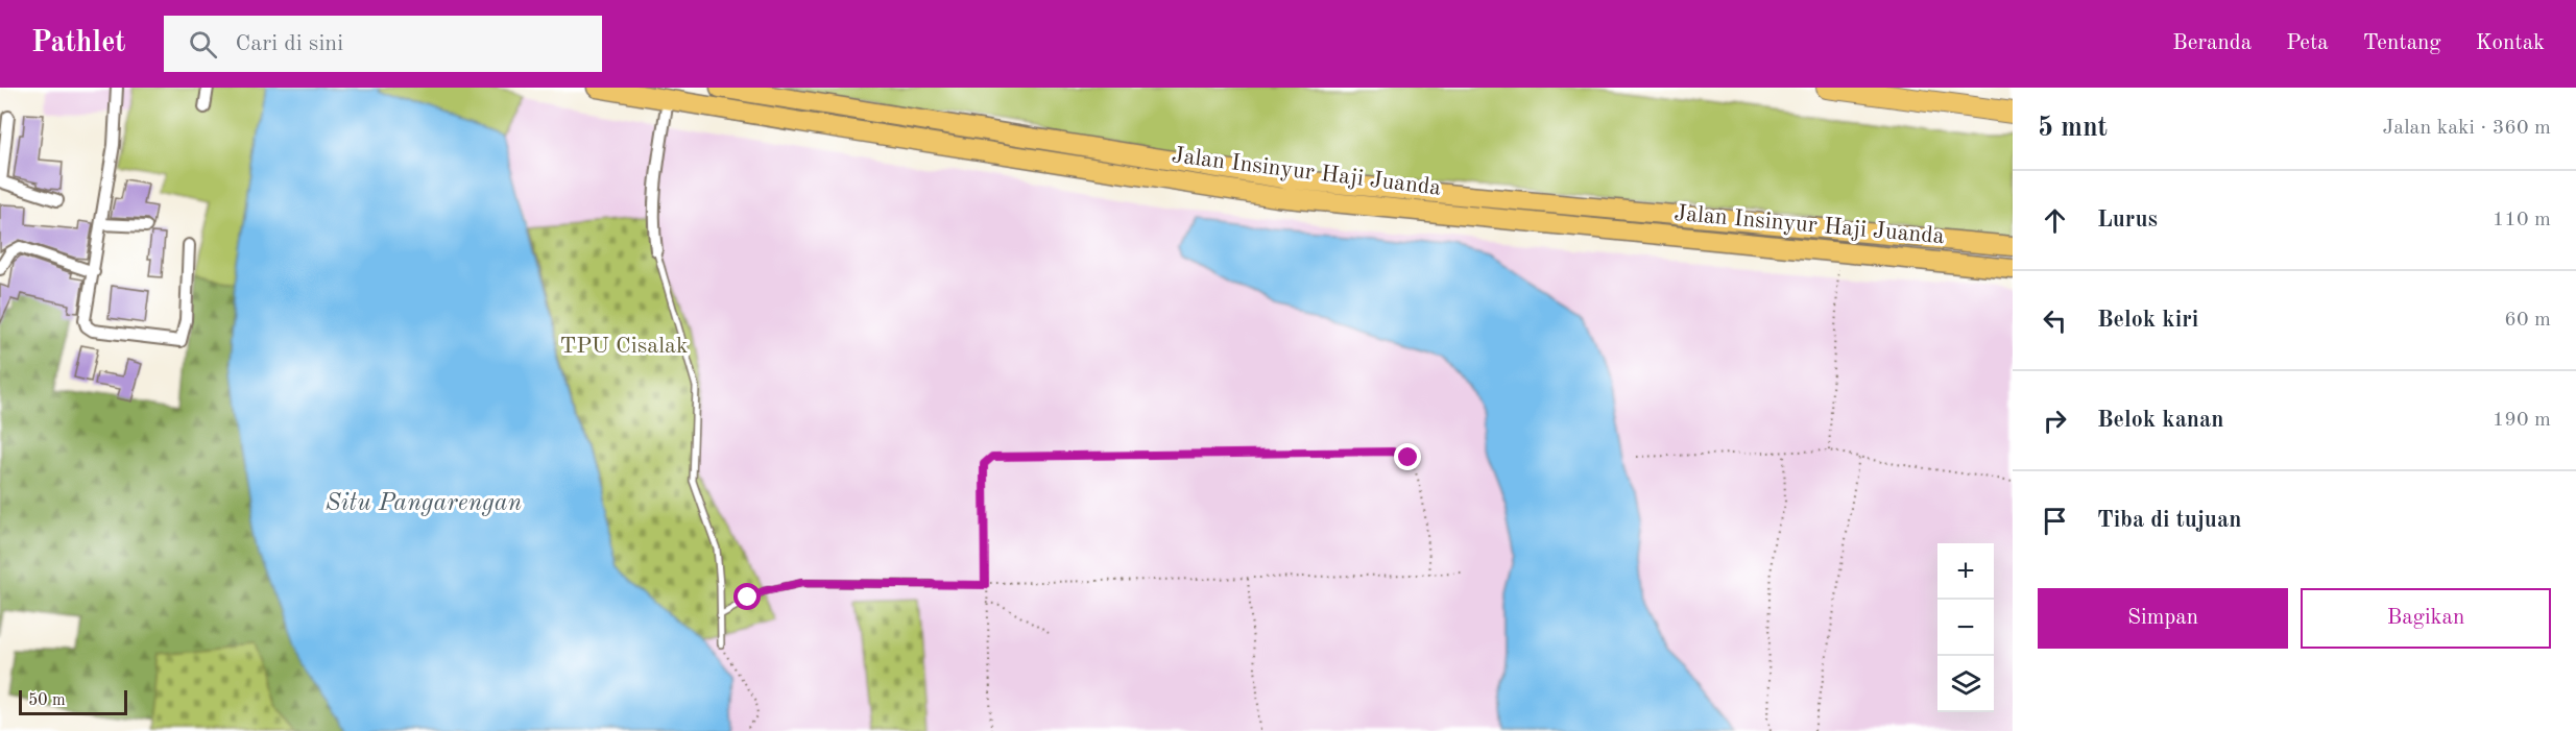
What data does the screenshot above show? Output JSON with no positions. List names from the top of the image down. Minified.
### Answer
{"streets":{"highway":["Jalan Insinyur Haji Juanda"]},"water":["Situ Pangarengan"],"parks":["TPU Cisalak"],"scale_bar":"50 m","page":{"header":"Pathlet","search":"Cari di sini","nav":["Beranda","Peta","Tentang","Kontak"],"heading":["5 mnt","Jalan kaki · 360 m"],"list":[["Lurus","110 m"],["Belok kiri","60 m"],["Belok kanan","190 m"],"Tiba di tujuan"],"map_buttons":["+","−"],"buttons":["Simpan","Bagikan"],"scale":"50 m"}}
